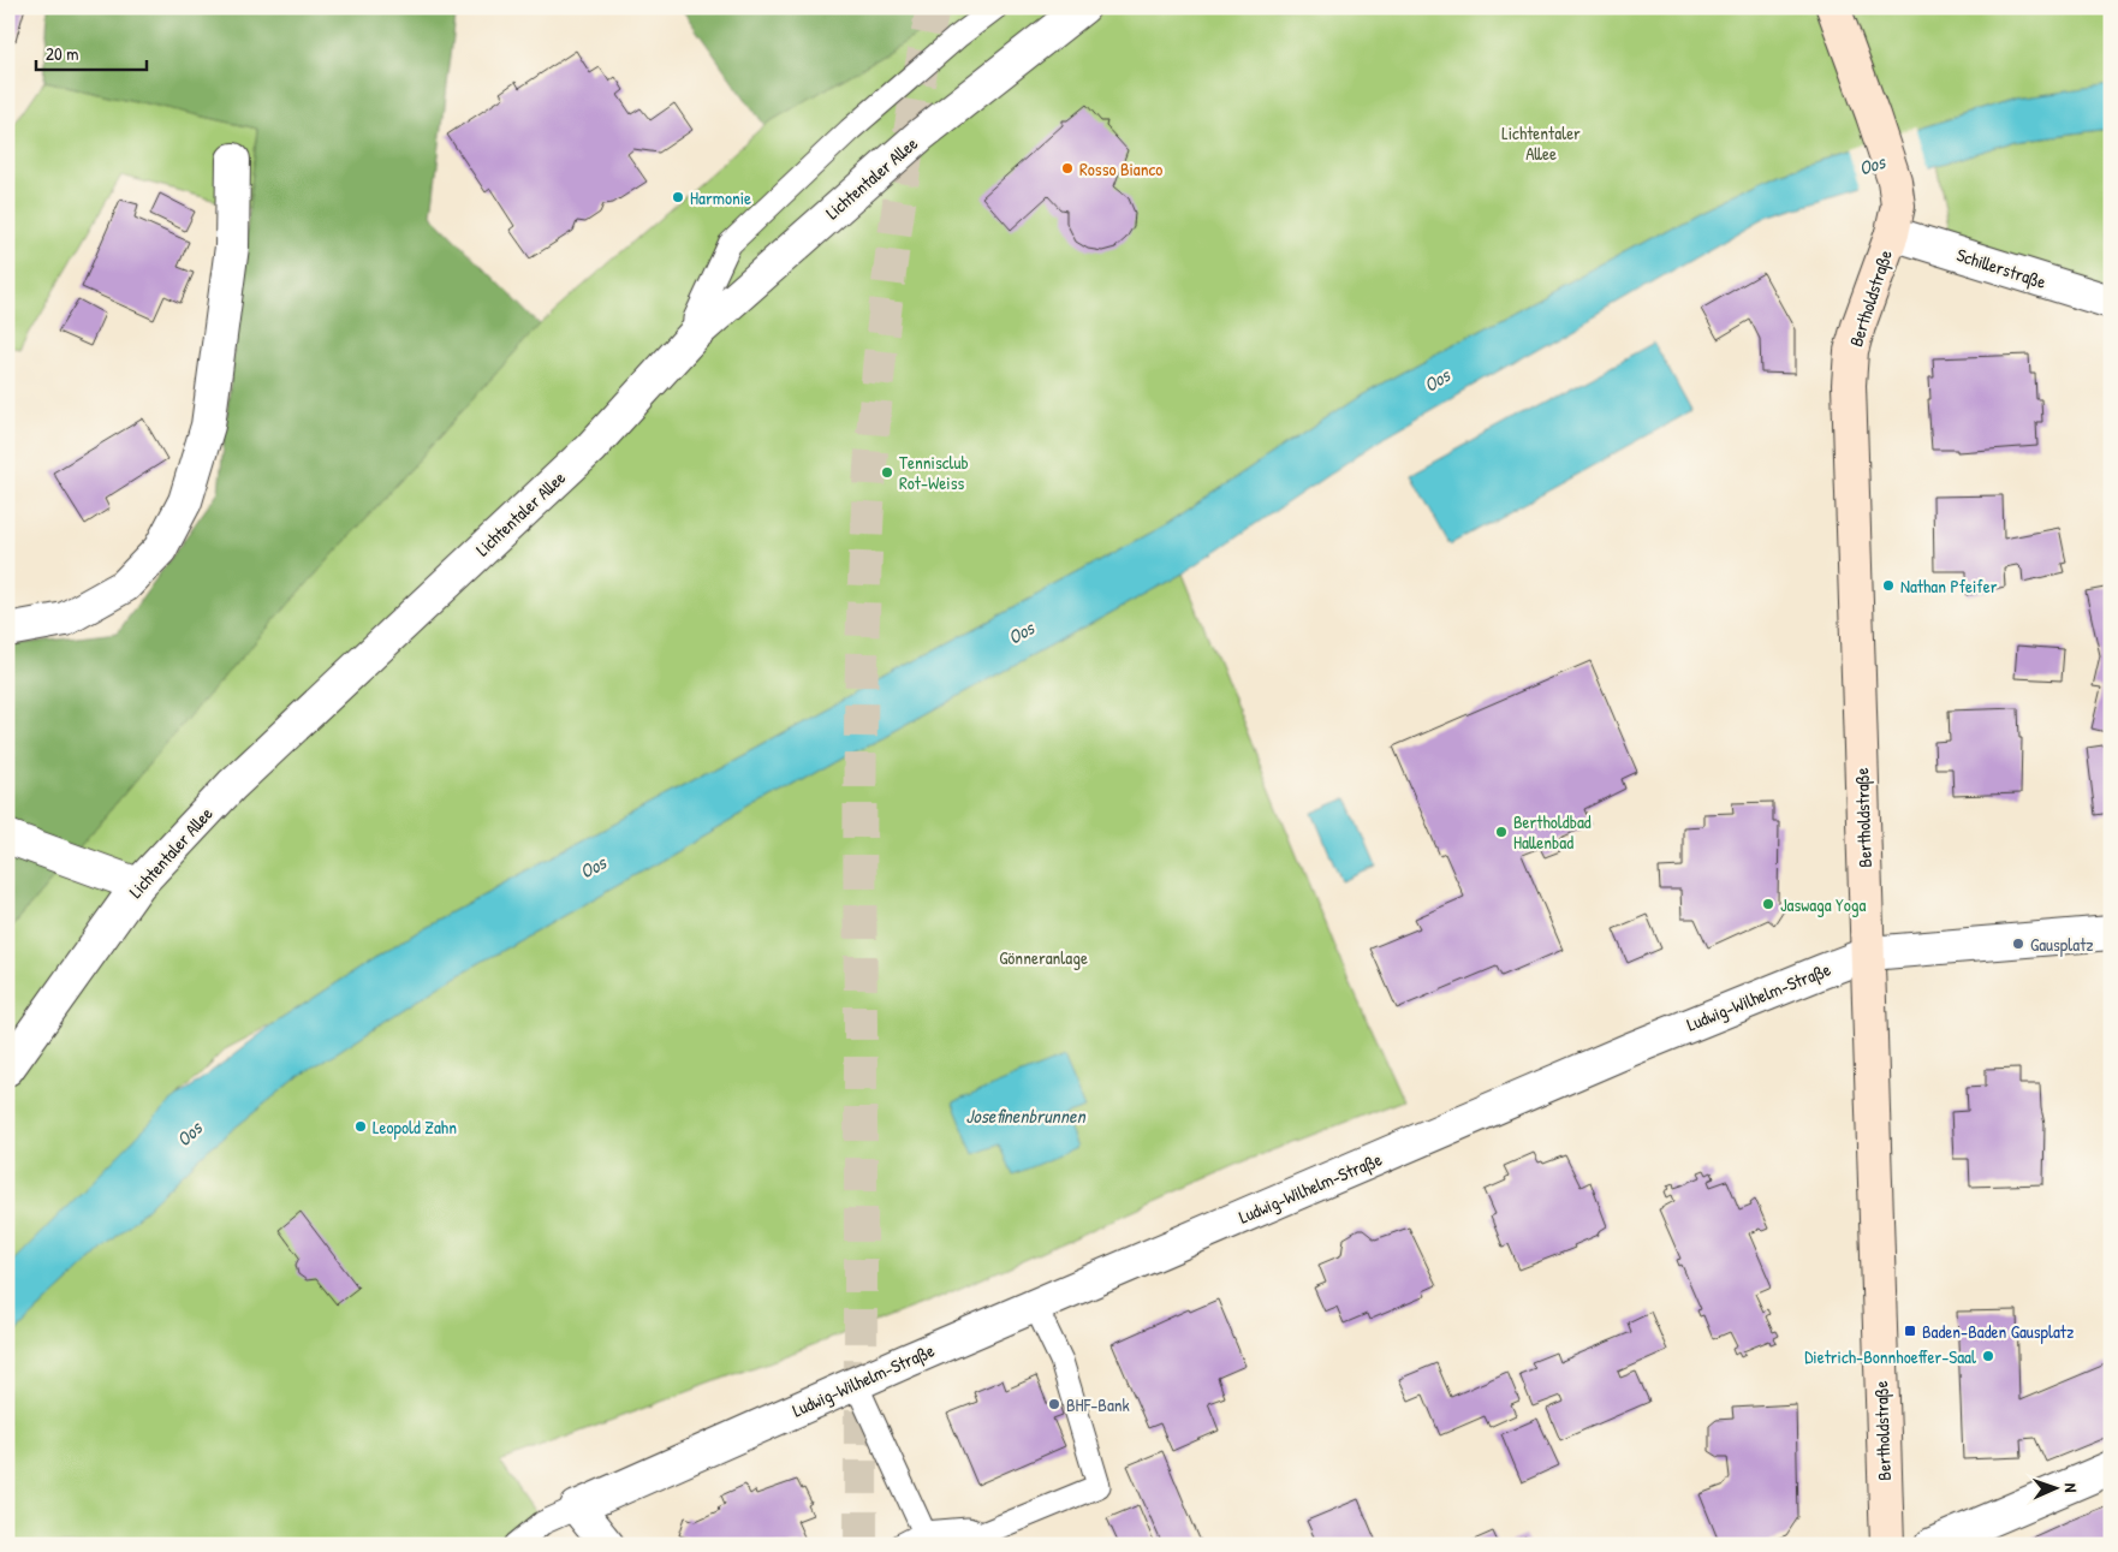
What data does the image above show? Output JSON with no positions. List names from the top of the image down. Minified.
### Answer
{"streets":{"main road":["Bertholdstraße"],"street":["Lichtentaler Allee","Schillerstraße","Ludwig-Wilhelm-Straße"]},"crossings":[["Schillerstraße","Bertholdstraße"],["Bertholdstraße","Ludwig-Wilhelm-Straße"]],"water":["Oos","Josefinenbrunnen"],"parks":["Lichtentaler Allee","Gönneranlage"],"places":{"other":["Rosso Bianco","Harmonie","Tennisclub Rot-Weiss","Nathan Pfeifer","Bertholdbad Hallenbad","Jaswaga Yoga","Gausplatz","Leopold Zahn","Dietrich-Bonnhoeffer-Saal","BHF-Bank"],"transit":["Baden-Baden Gausplatz"]},"scale_bar":"20 m","north":"right"}
